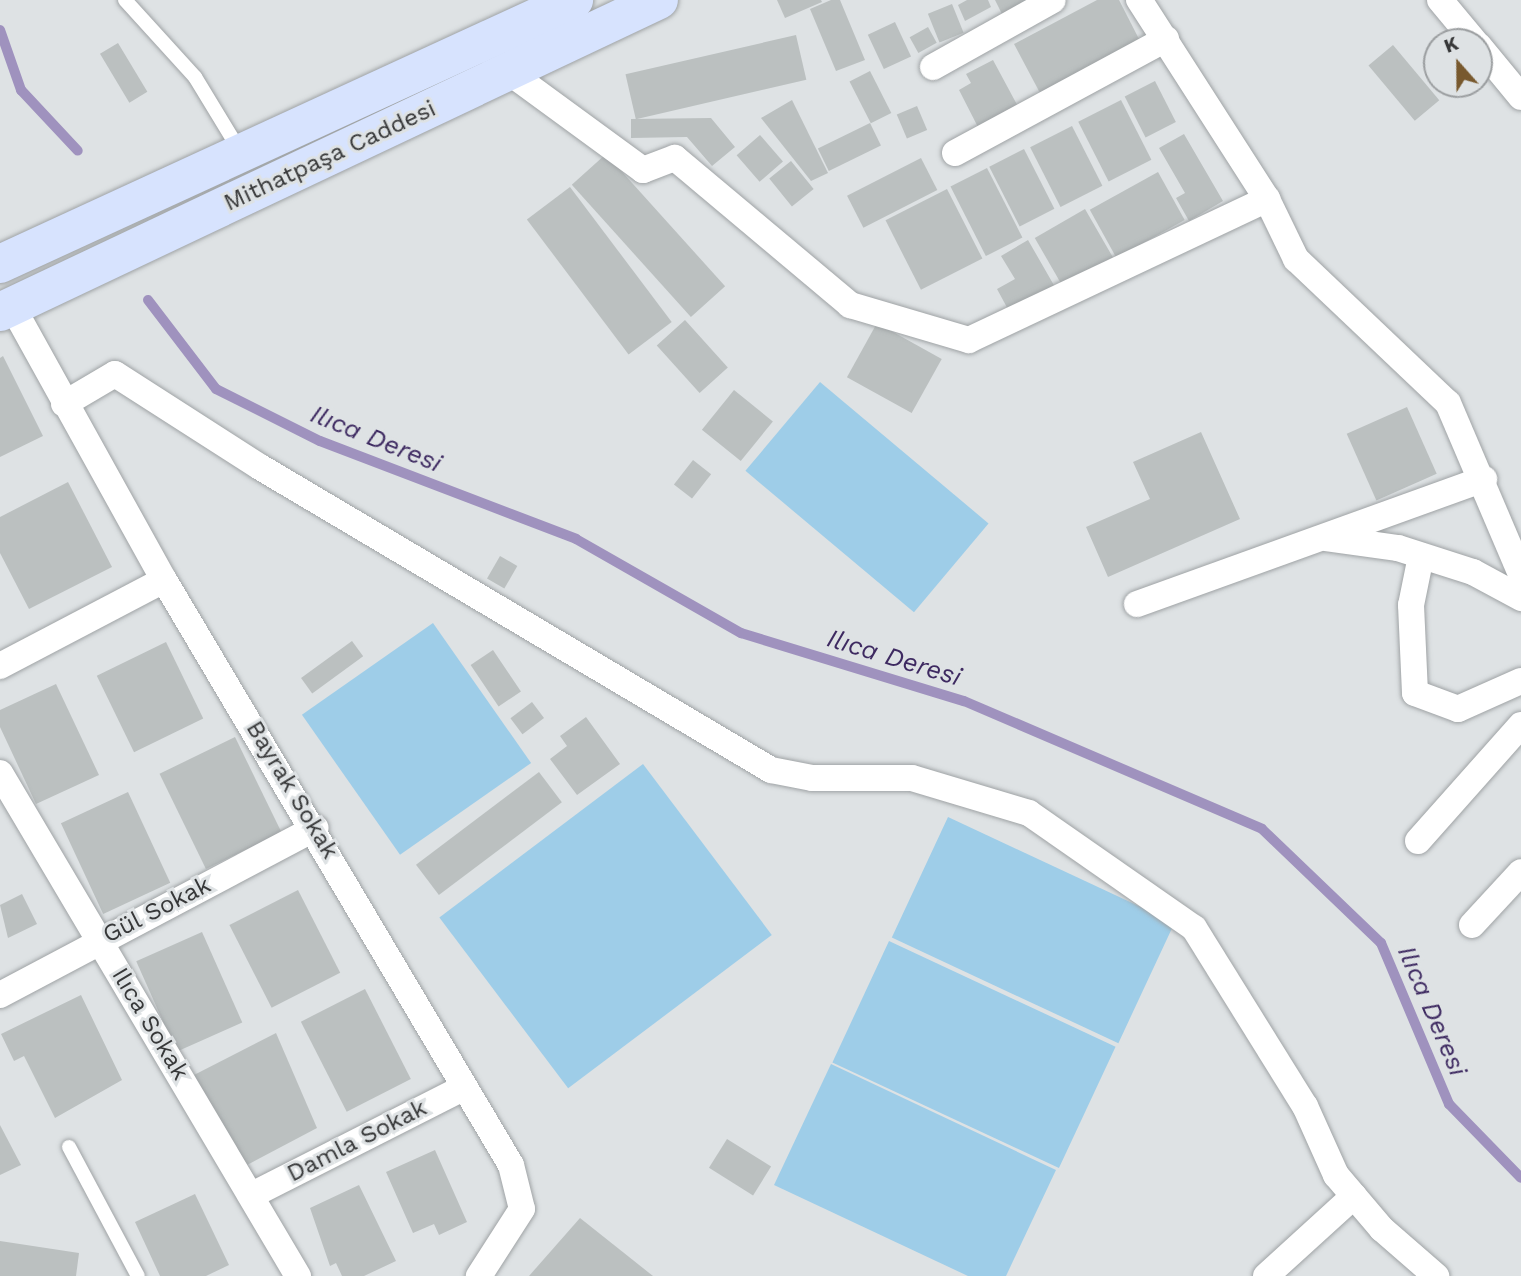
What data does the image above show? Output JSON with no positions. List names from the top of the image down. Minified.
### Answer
{"streets":{"main road":["Mithatpaşa Caddesi"],"street":["Bayrak Sokak","Gül Sokak","Ilıca Sokak","Damla Sokak"]},"crossings":[["Mithatpaşa Caddesi","Bayrak Sokak"],["Bayrak Sokak","Gül Sokak"],["Bayrak Sokak","Damla Sokak"],["Gül Sokak","Ilıca Sokak"],["Ilıca Sokak","Damla Sokak"]],"water":["Ilıca Deresi"],"north":"top"}
